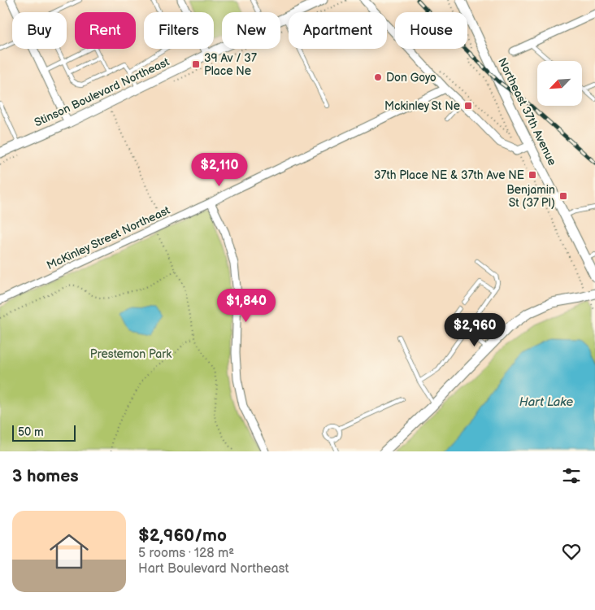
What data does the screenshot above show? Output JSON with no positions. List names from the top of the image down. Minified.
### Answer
{"streets":{"street":["Stinson Boulevard Northeast","Northeast 37th Avenue","McKinley Street Northeast"]},"water":["Hart Lake"],"parks":["Prestemon Park"],"places":{"transit":["39 Av / 37 Place Ne","Mckinley St Ne","37th Place NE & 37th Ave NE","Benjamin St (37 Pl)"],"other":["Don Goyo"]},"scale_bar":"50 m","north":"bottom left","page":{"chip":["Buy","Rent","Filters","New","Apartment","House"],"price":["$2,110","$1,840","$2,960"],"scale":"50 m","heading":"3 homes","list":[{"name":"$2,960/mo","note":"5 rooms · 128 m² · Hart Boulevard Northeast"}]}}
